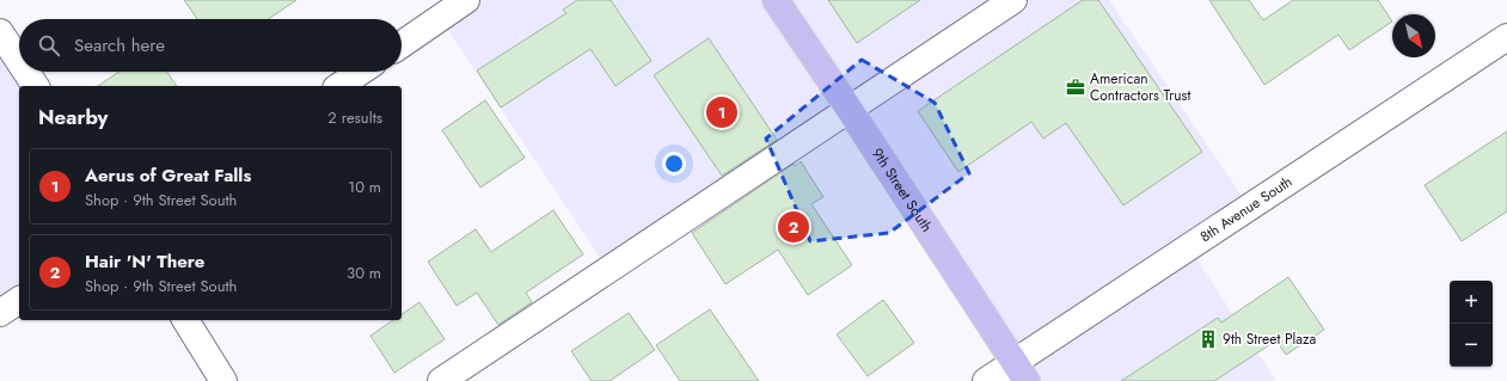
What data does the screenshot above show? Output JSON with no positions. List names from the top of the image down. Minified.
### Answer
{"streets":{"main road":["9th Street South"],"street":["8th Avenue South"]},"crossings":[["9th Street South","8th Avenue South"]],"places":{"office":["American Contractors Trust"],"building":["9th Street Plaza"]},"north":"bottom right","page":{"search":"Search here","heading":["Nearby","2 results"],"pins":["1","2"],"list":[{"mark":"1","name":"Aerus of Great Falls","note":"Shop · 9th Street South","value":"10 m"},{"mark":"2","name":"Hair 'N' There","note":"Shop · 9th Street South","value":"30 m"}],"map_buttons":["+","−"]}}
